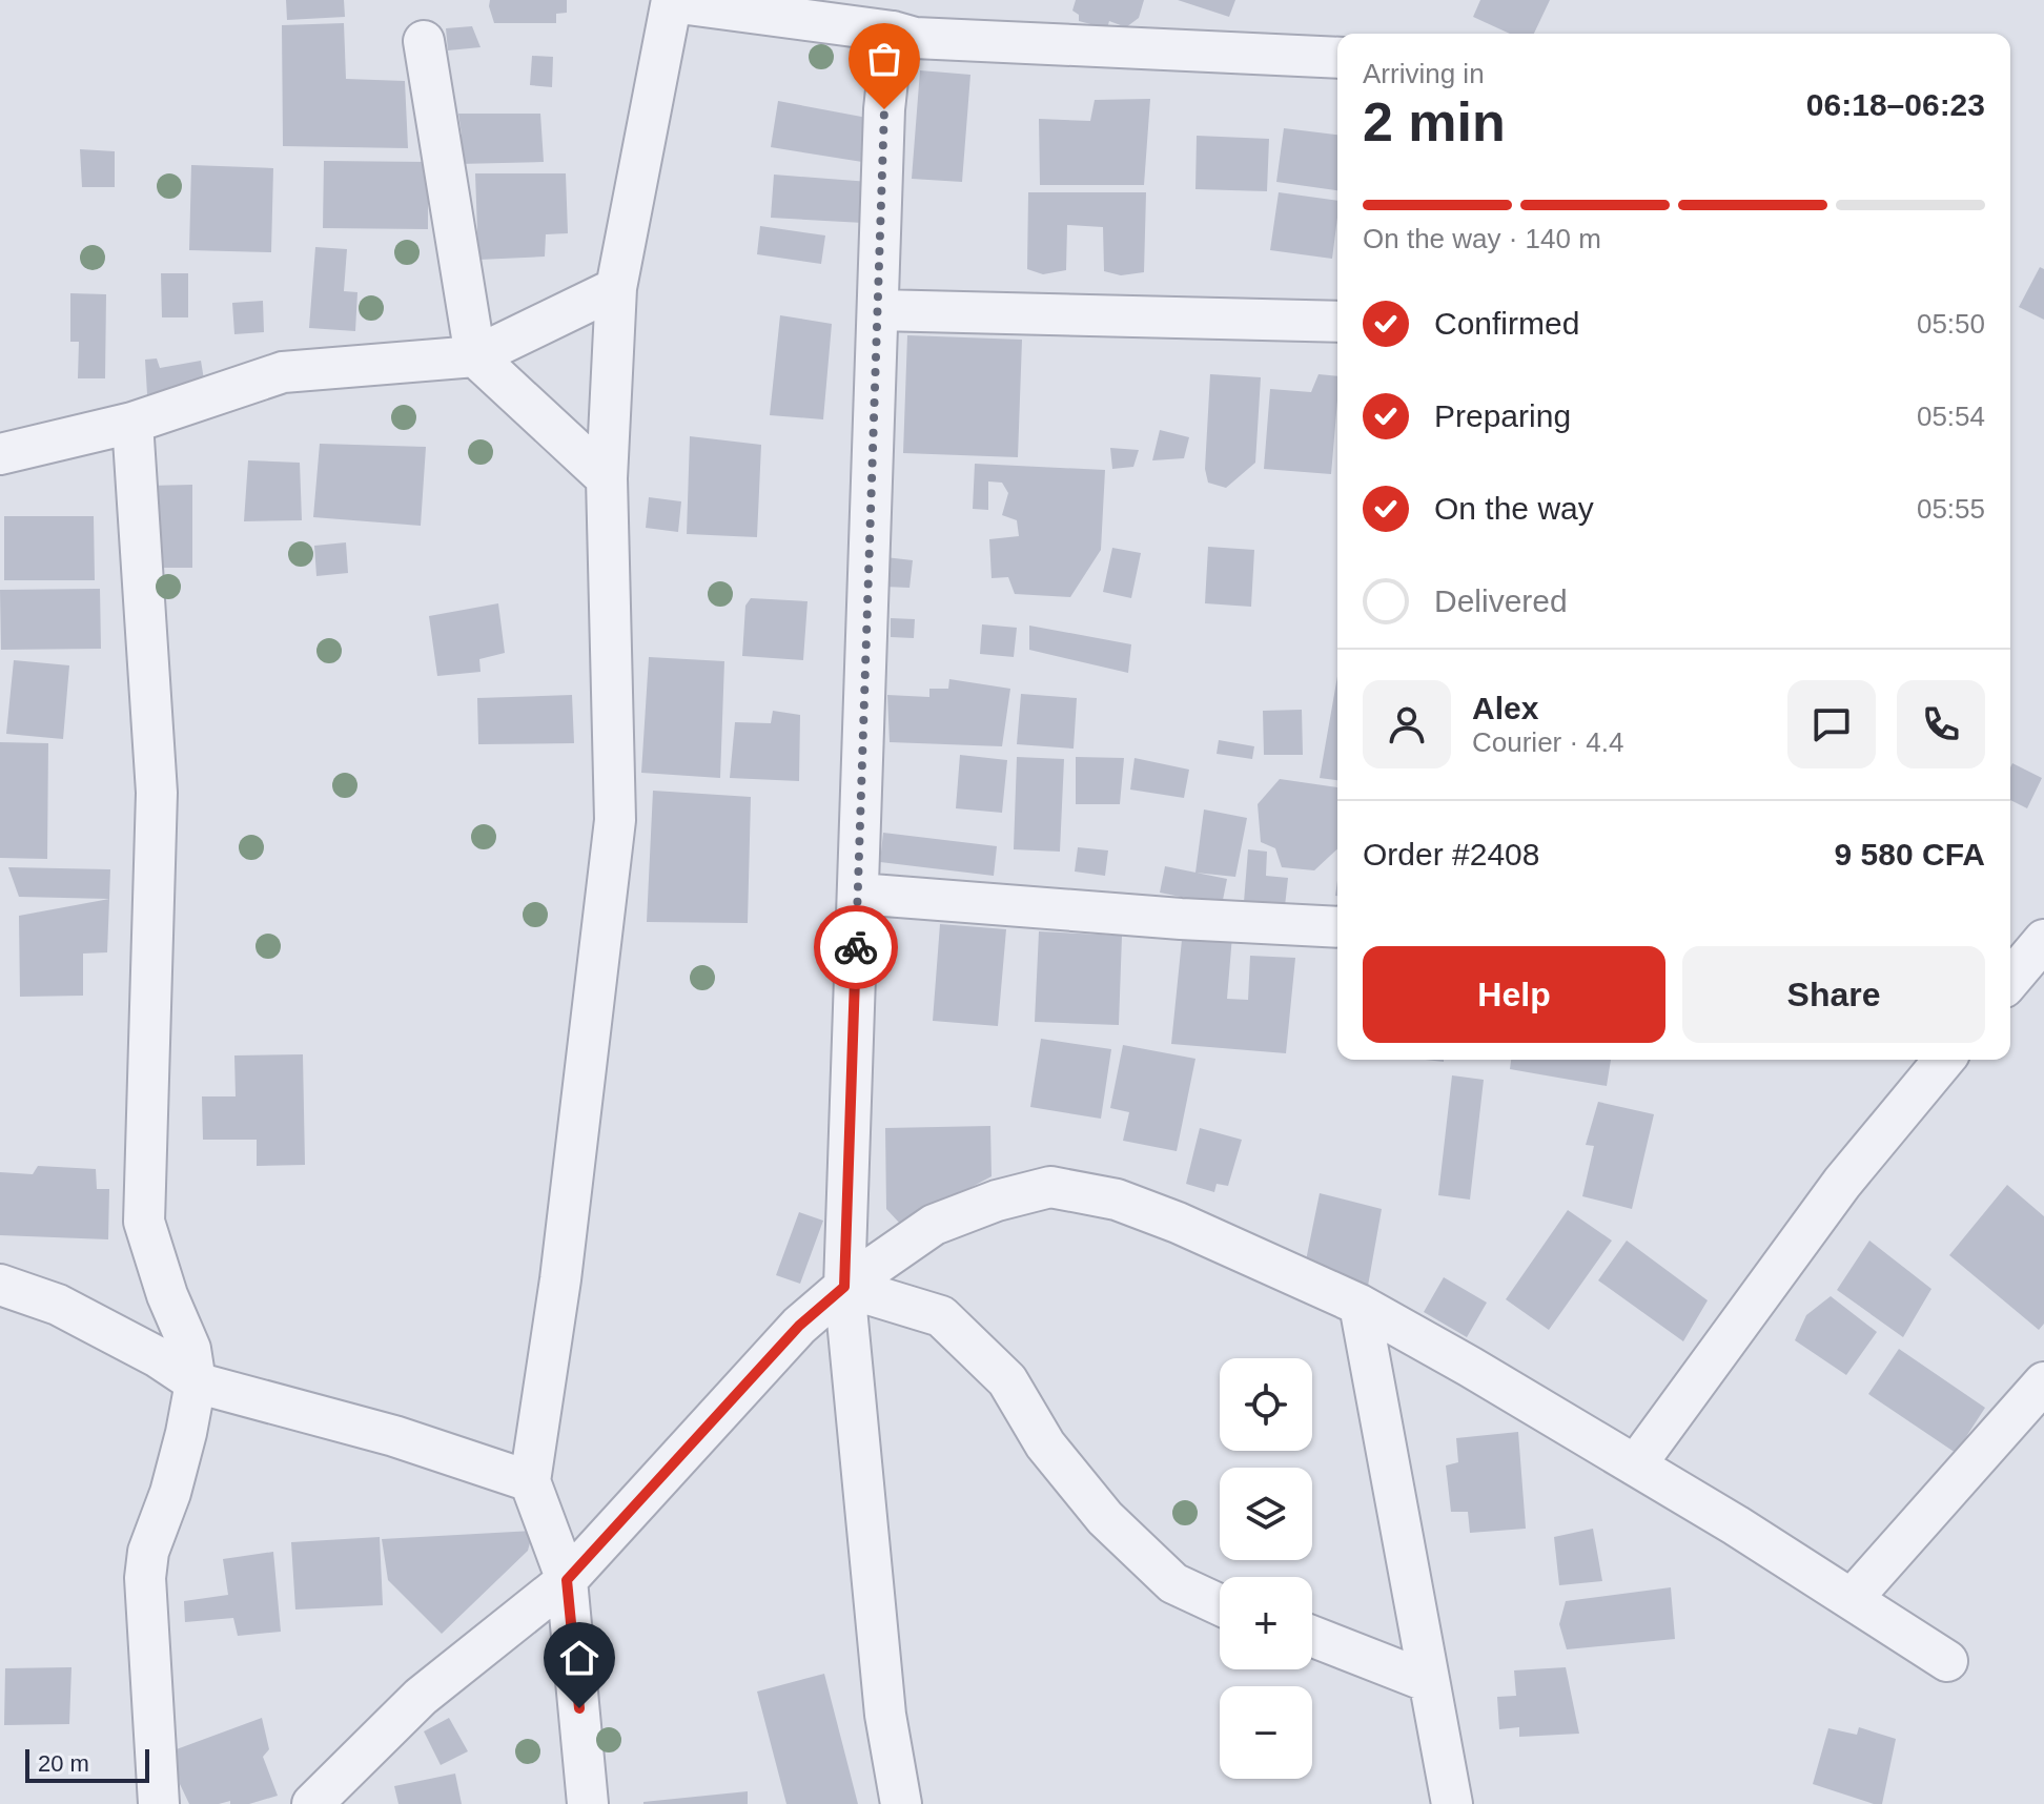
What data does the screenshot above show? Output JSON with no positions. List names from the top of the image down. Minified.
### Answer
{"scale_bar":"20 m","page":{"heading":["2 min","Arriving in","06:18–06:23"],"panel":["Alex","Courier · 4.4","Order #2408","9 580 CFA"],"bar":"On the way · 140 m","list":[["Confirmed","05:50"],["Preparing","05:54"],["On the way","05:55"],"Delivered"],"buttons":["Help","Share"],"map_buttons":["+","−"],"scale":"20 m"}}
